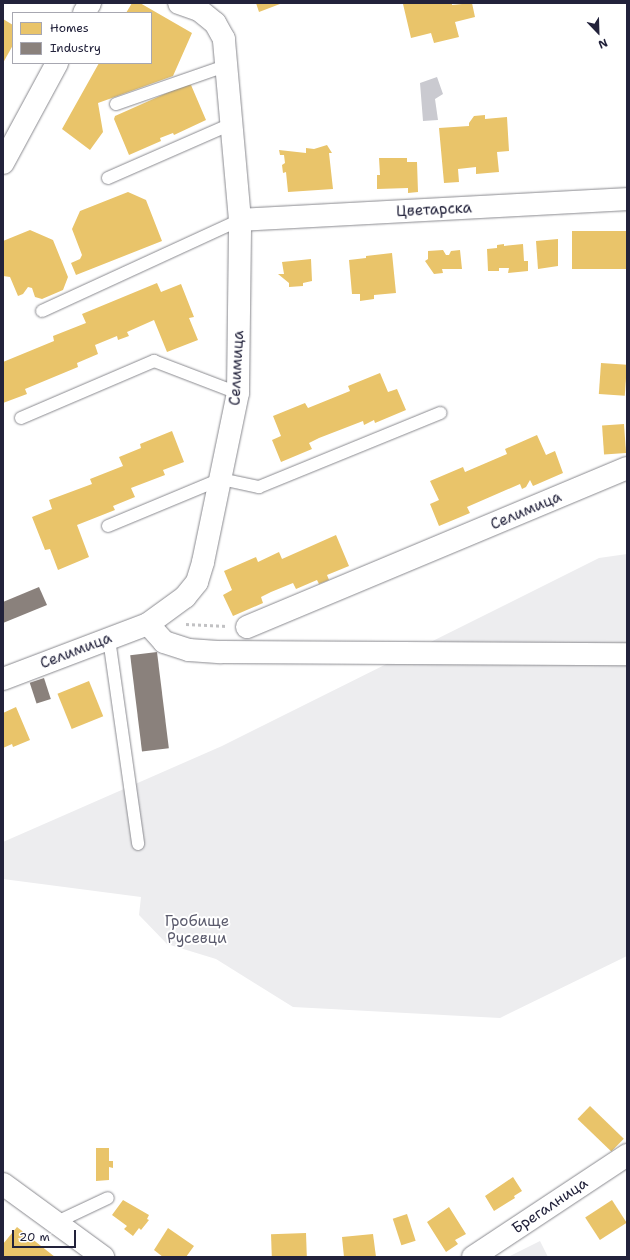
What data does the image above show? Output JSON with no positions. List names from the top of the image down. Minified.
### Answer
{"streets":{"street":["Цветарска","Селимица","Брегалница"]},"crossings":[["Цветарска","Селимица"]],"parks":["Гробище Русевци"],"legend":["Homes","Industry"],"scale_bar":"20 m","north":"bottom right"}
